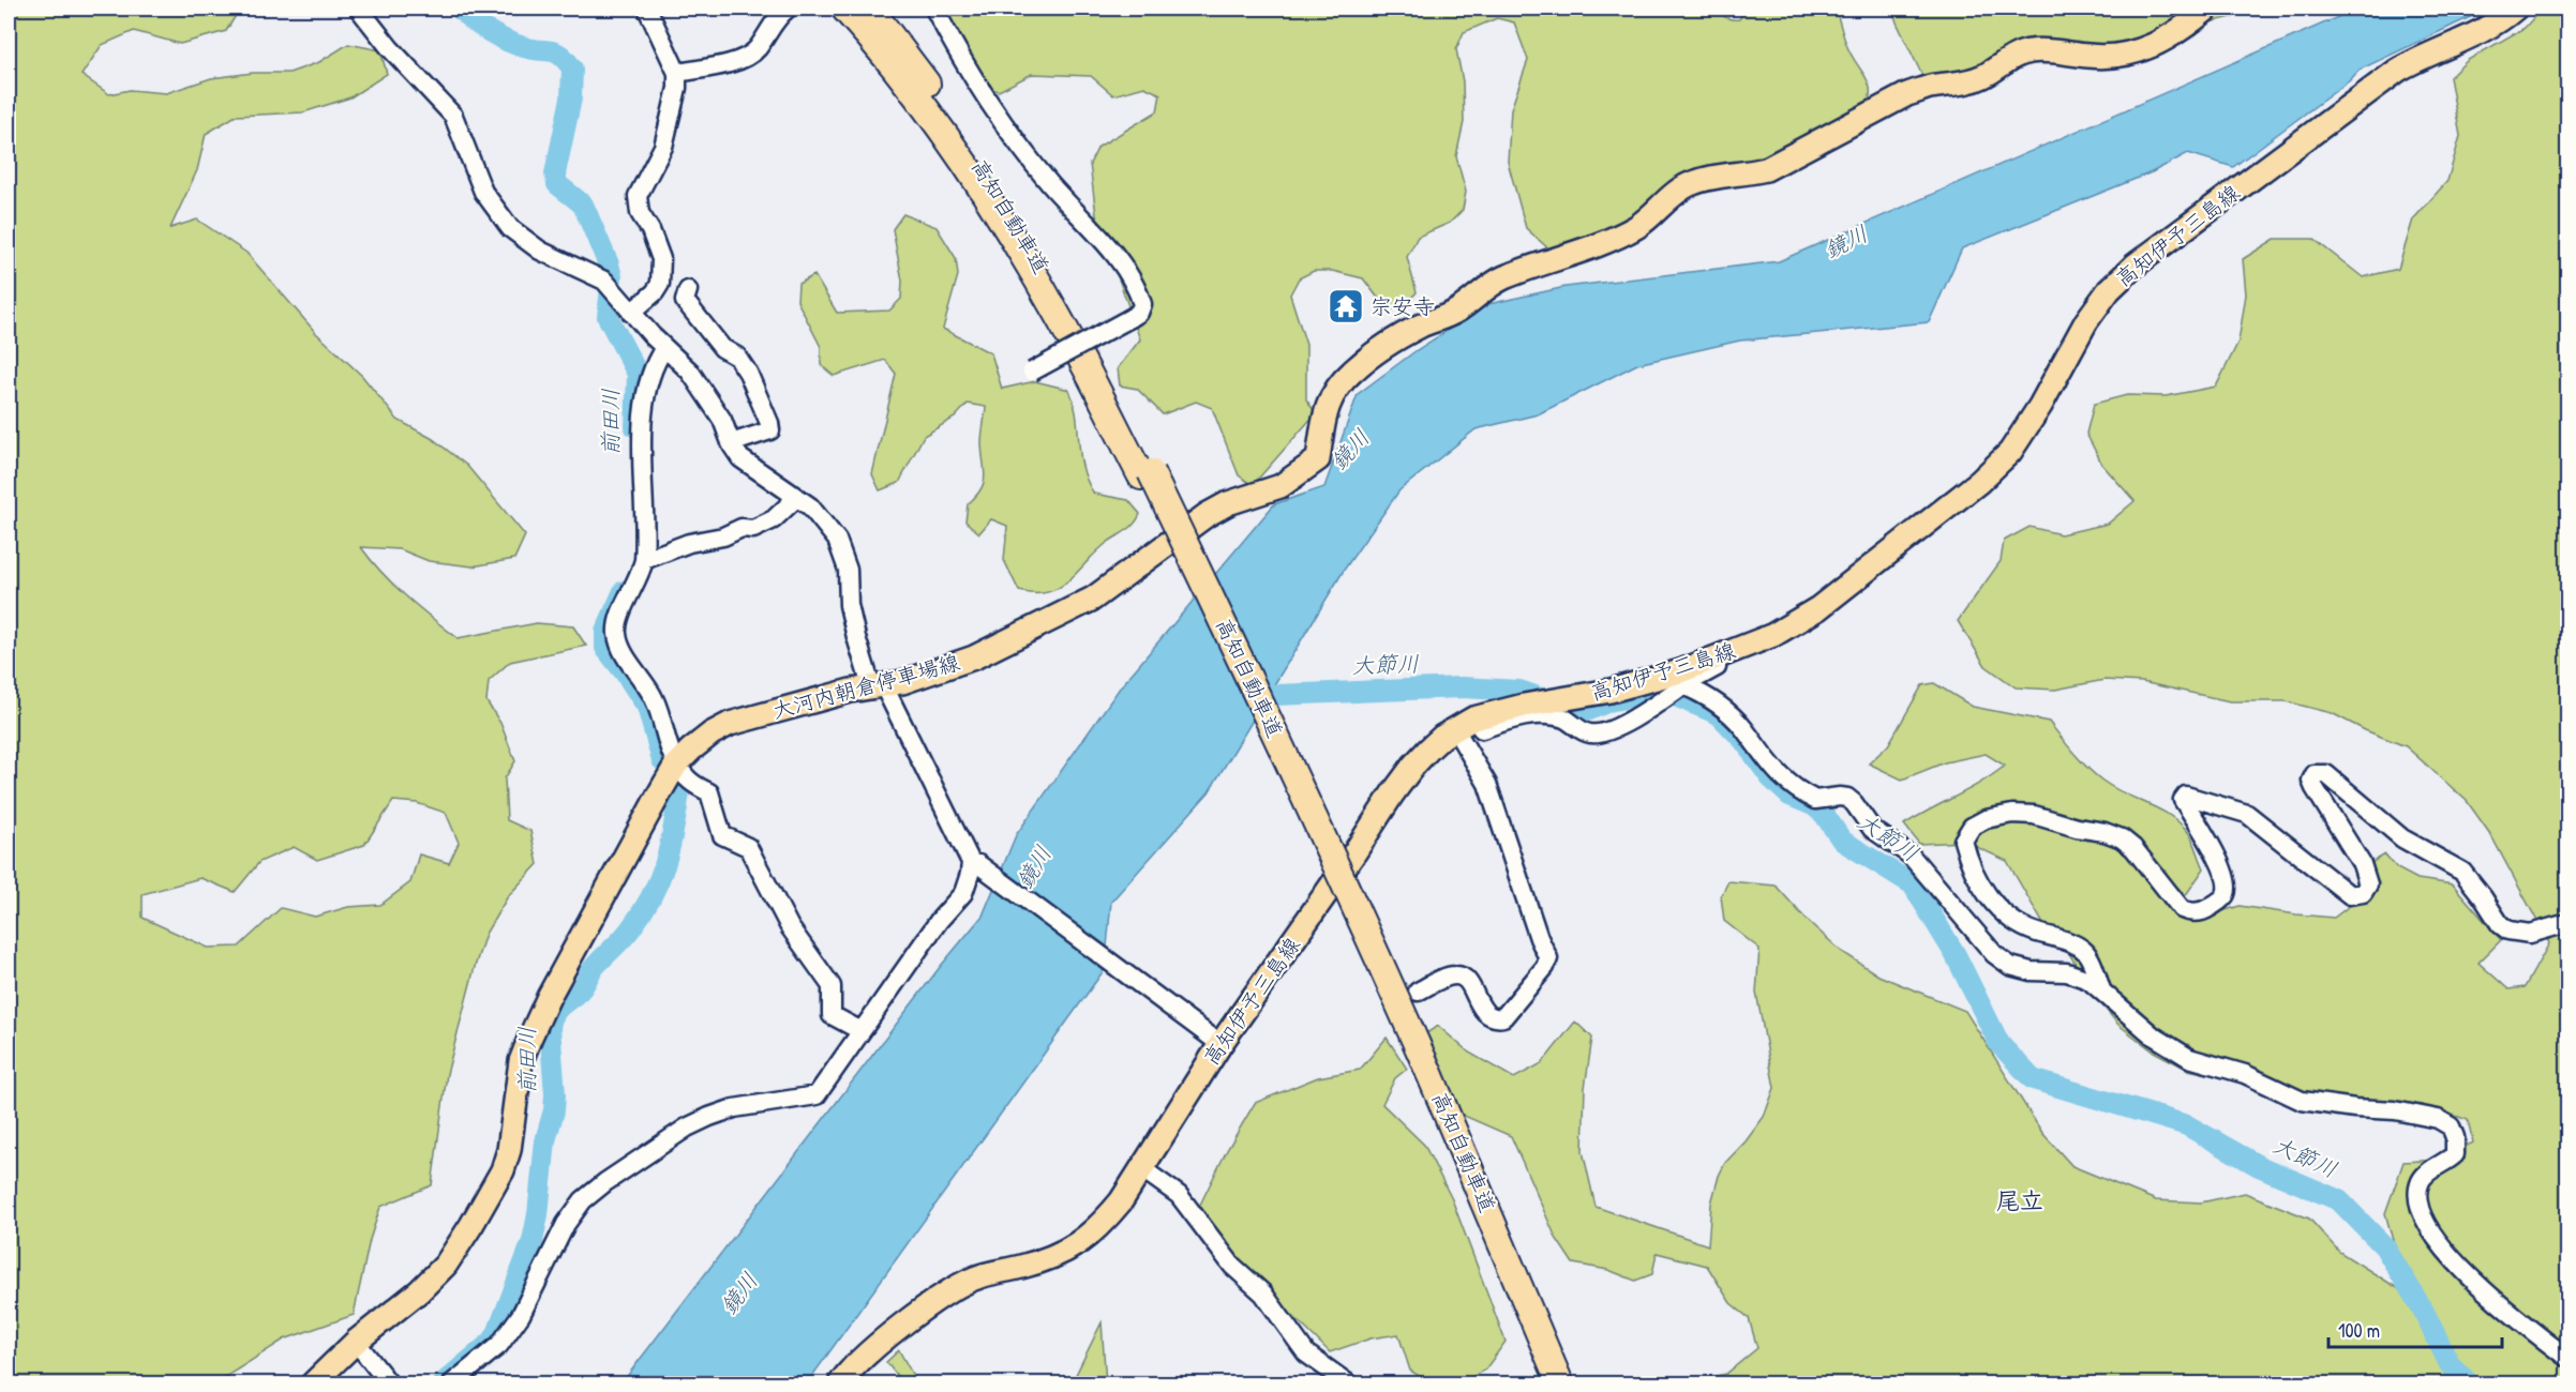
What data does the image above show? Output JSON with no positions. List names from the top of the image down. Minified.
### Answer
{"streets":{"highway":["高知自動車道"],"main road":["高知伊予三島線","大河内朝倉停車場線"]},"districts":["尾立"],"water":["鏡川","前田川","大節川"],"places":{"temple":["宗安寺"]},"scale_bar":"100 m"}
